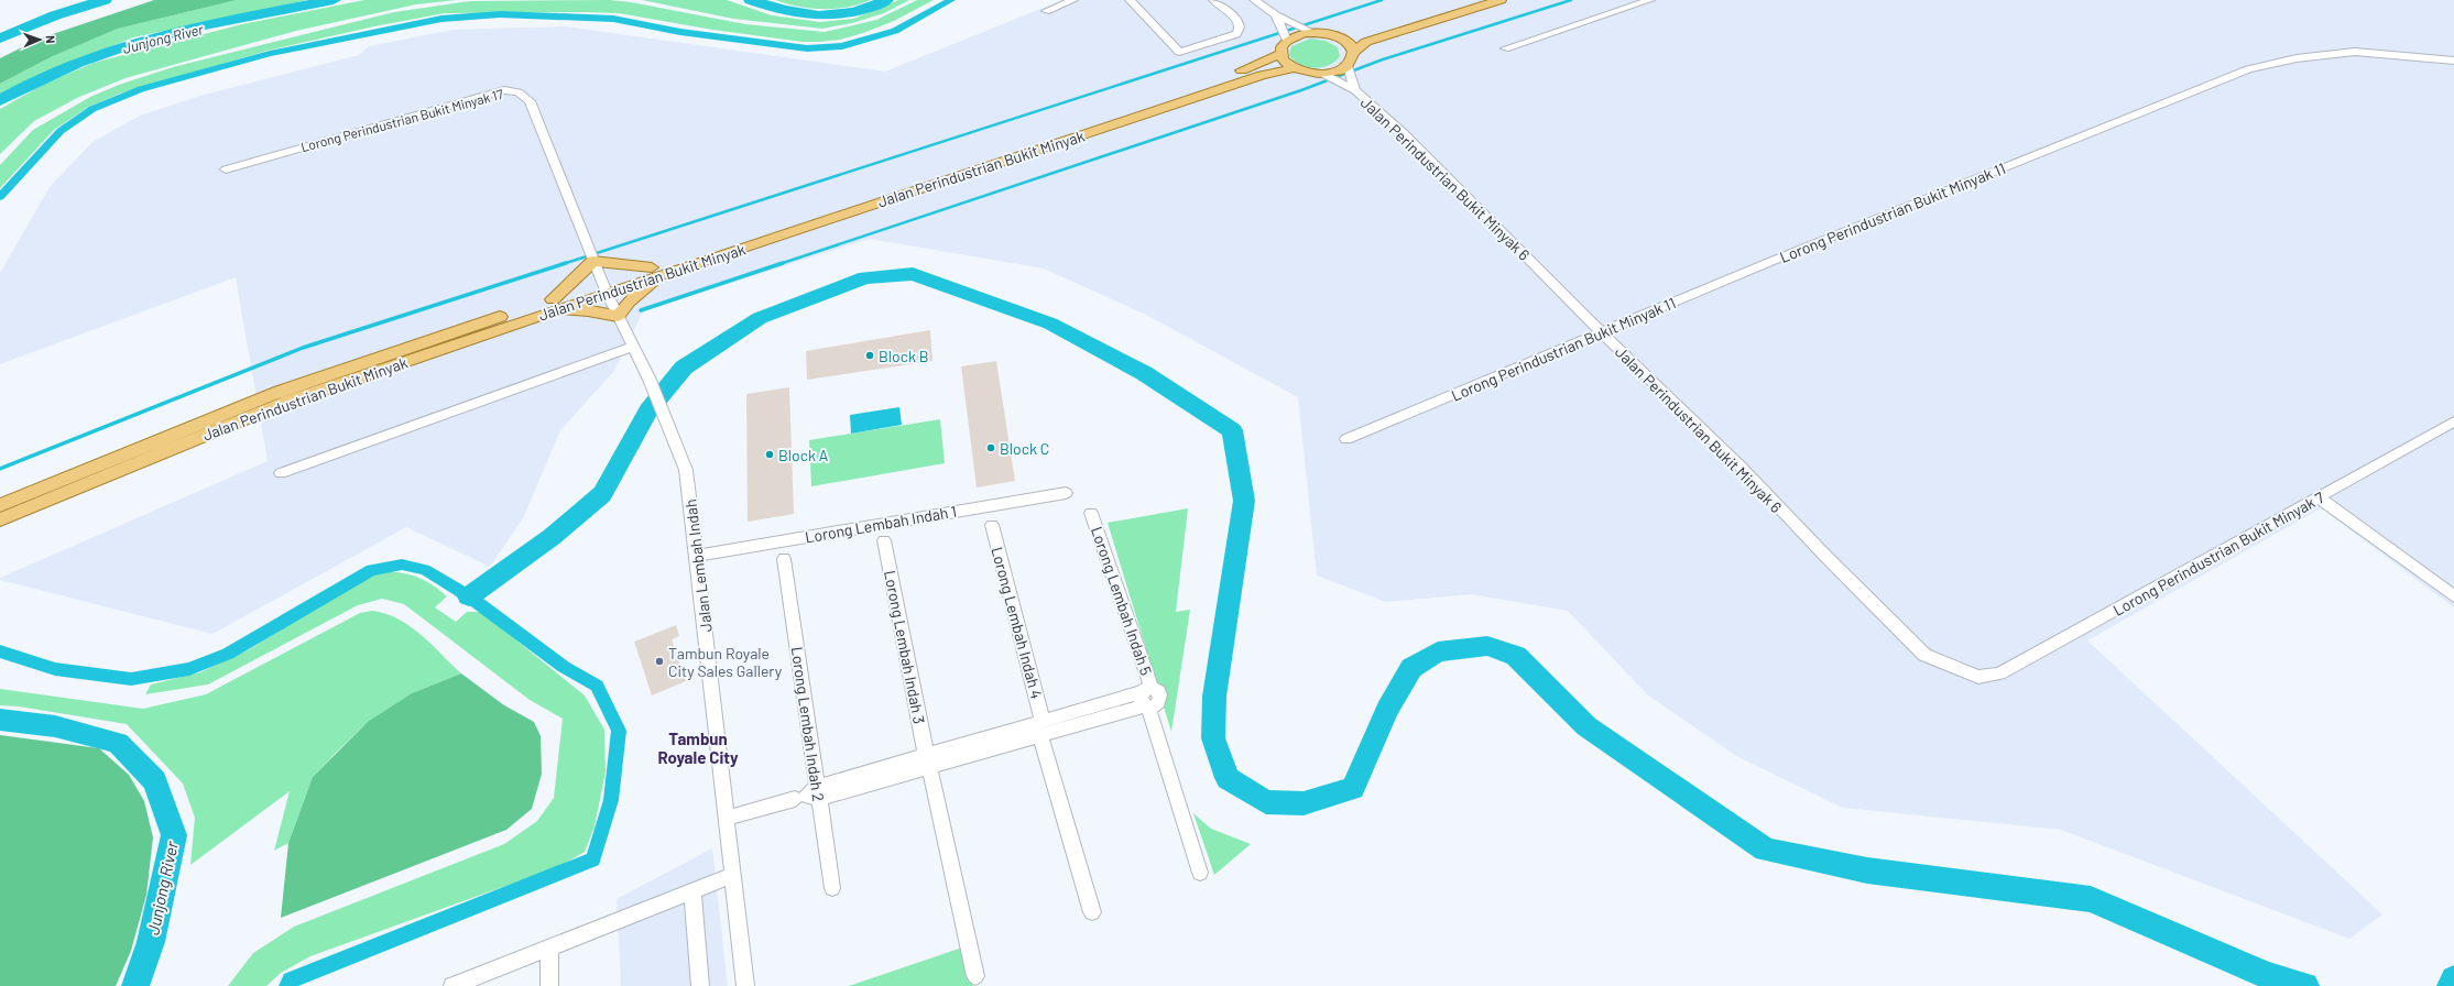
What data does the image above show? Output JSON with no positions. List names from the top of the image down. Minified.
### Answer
{"streets":{"main road":["Jalan Perindustrian Bukit Minyak"],"street":["Lorong Perindustrian Bukit Minyak 17","Jalan Perindustrian Bukit Minyak 6","Lorong Perindustrian Bukit Minyak 11","Lorong Lembah Indah 1","Lorong Perindustrian Bukit Minyak 7","Jalan Lembah Indah","Lorong Lembah Indah 5","Lorong Lembah Indah 4","Lorong Lembah Indah 3","Lorong Lembah Indah 2"]},"crossings":[["Lorong Perindustrian Bukit Minyak 17","Jalan Perindustrian Bukit Minyak"],["Lorong Perindustrian Bukit Minyak 17","Jalan Lembah Indah"],["Jalan Perindustrian Bukit Minyak","Jalan Lembah Indah"],["Jalan Perindustrian Bukit Minyak 6","Lorong Perindustrian Bukit Minyak 11"],["Jalan Perindustrian Bukit Minyak 6","Lorong Perindustrian Bukit Minyak 7"],["Lorong Lembah Indah 1","Jalan Lembah Indah"]],"districts":["Tambun Royale City"],"water":["Junjong River"],"places":["Block B","Block C","Block A","Tambun Royale City Sales Gallery"],"north":"right"}
